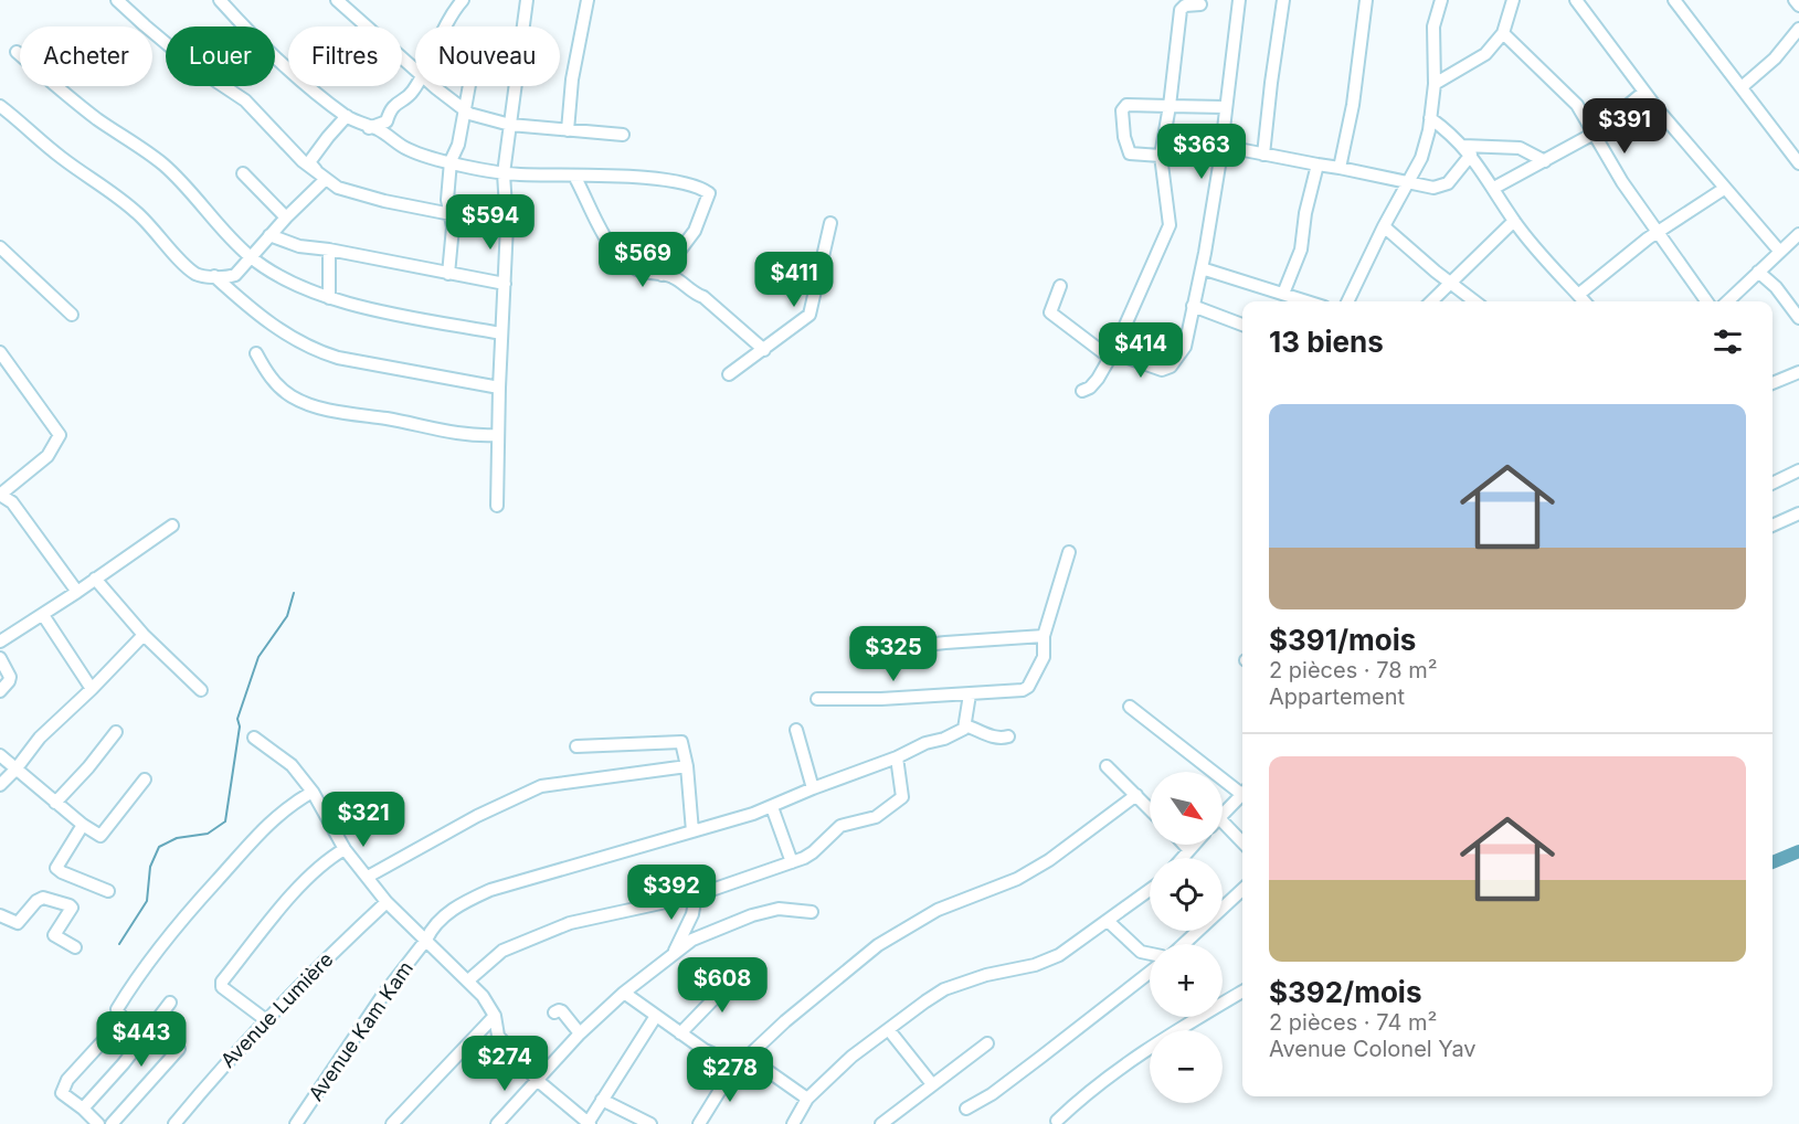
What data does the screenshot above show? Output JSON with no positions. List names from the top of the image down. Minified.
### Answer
{"streets":{"street":["Avenue Lumière","Avenue Kam Kam"]},"north":"bottom right","page":{"chip":["Acheter","Louer","Filtres","Nouveau"],"price":["$391","$363","$594","$569","$411","$414","$325","$321","$392","$608","$443","$274","$278"],"heading":"13 biens","list":[{"name":"$391/mois","note":"2 pièces · 78 m² · Appartement"},{"name":"$392/mois","note":"2 pièces · 74 m² · Avenue Colonel Yav"}],"map_buttons":["+","−"]}}
